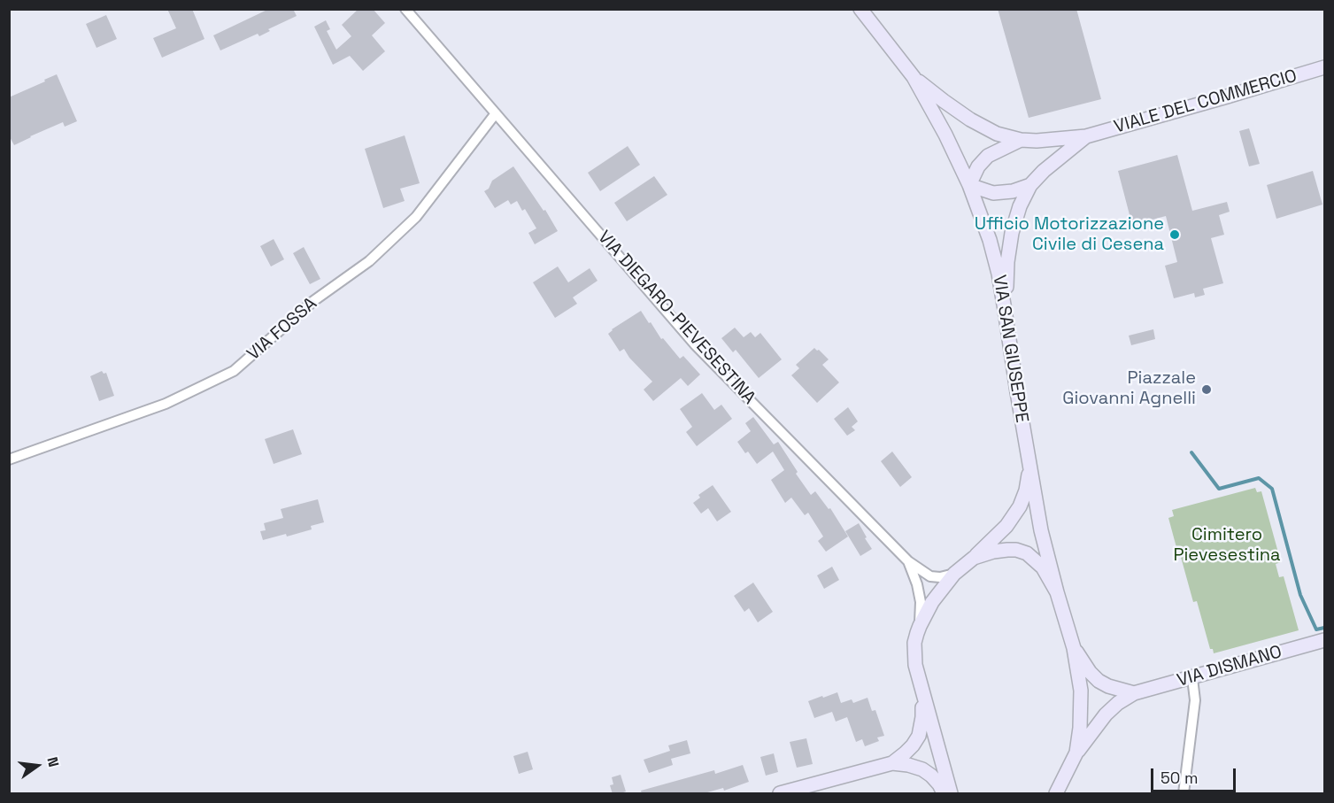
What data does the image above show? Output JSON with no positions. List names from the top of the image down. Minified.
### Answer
{"streets":{"main road":["VIALE DEL COMMERCIO","VIA SAN GIUSEPPE","VIA DISMANO"],"street":["VIA DIEGARO-PIEVESESTINA","VIA FOSSA"]},"crossings":[["VIALE DEL COMMERCIO","VIA SAN GIUSEPPE"],["VIA DIEGARO-PIEVESESTINA","VIA FOSSA"],["VIA DIEGARO-PIEVESESTINA","VIA SAN GIUSEPPE"]],"parks":["Cimitero Pievesestina"],"places":["Ufficio Motorizzazione Civile di Cesena","Piazzale Giovanni Agnelli"],"scale_bar":"50 m","north":"right"}
